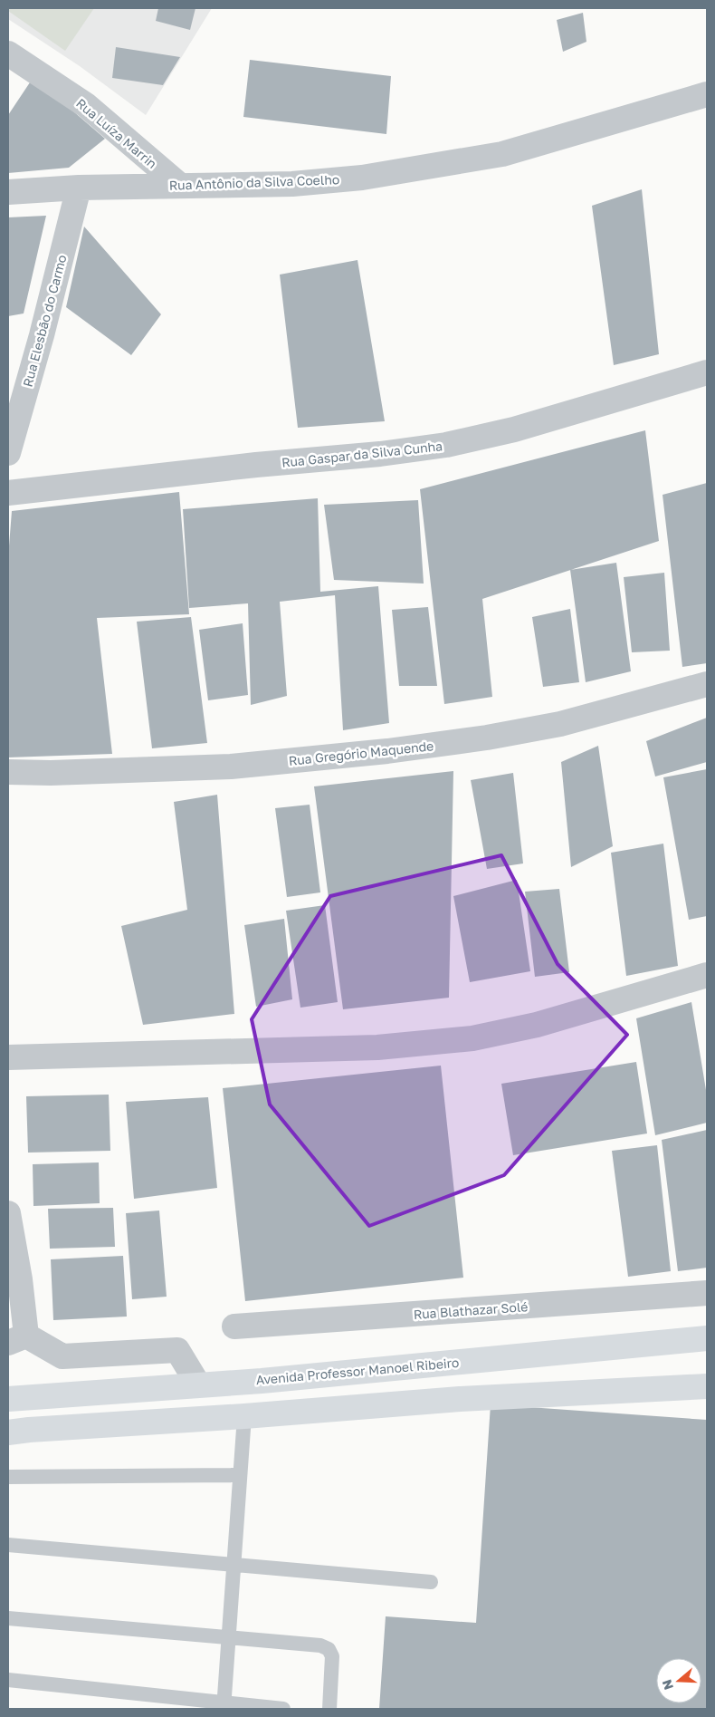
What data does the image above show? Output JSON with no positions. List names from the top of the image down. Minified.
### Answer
{"streets":{"street":["Rua Luíza Marrin","Rua Antônio da Silva Coelho","Rua Elesbão do Carmo","Rua Gaspar da Silva Cunha","Rua Gregório Maquende","Rua Blathazar Solé","Avenida Professor Manoel Ribeiro"]},"crossings":[["Rua Luíza Marrin","Rua Antônio da Silva Coelho"],["Rua Antônio da Silva Coelho","Rua Elesbão do Carmo"]],"north":"left"}
